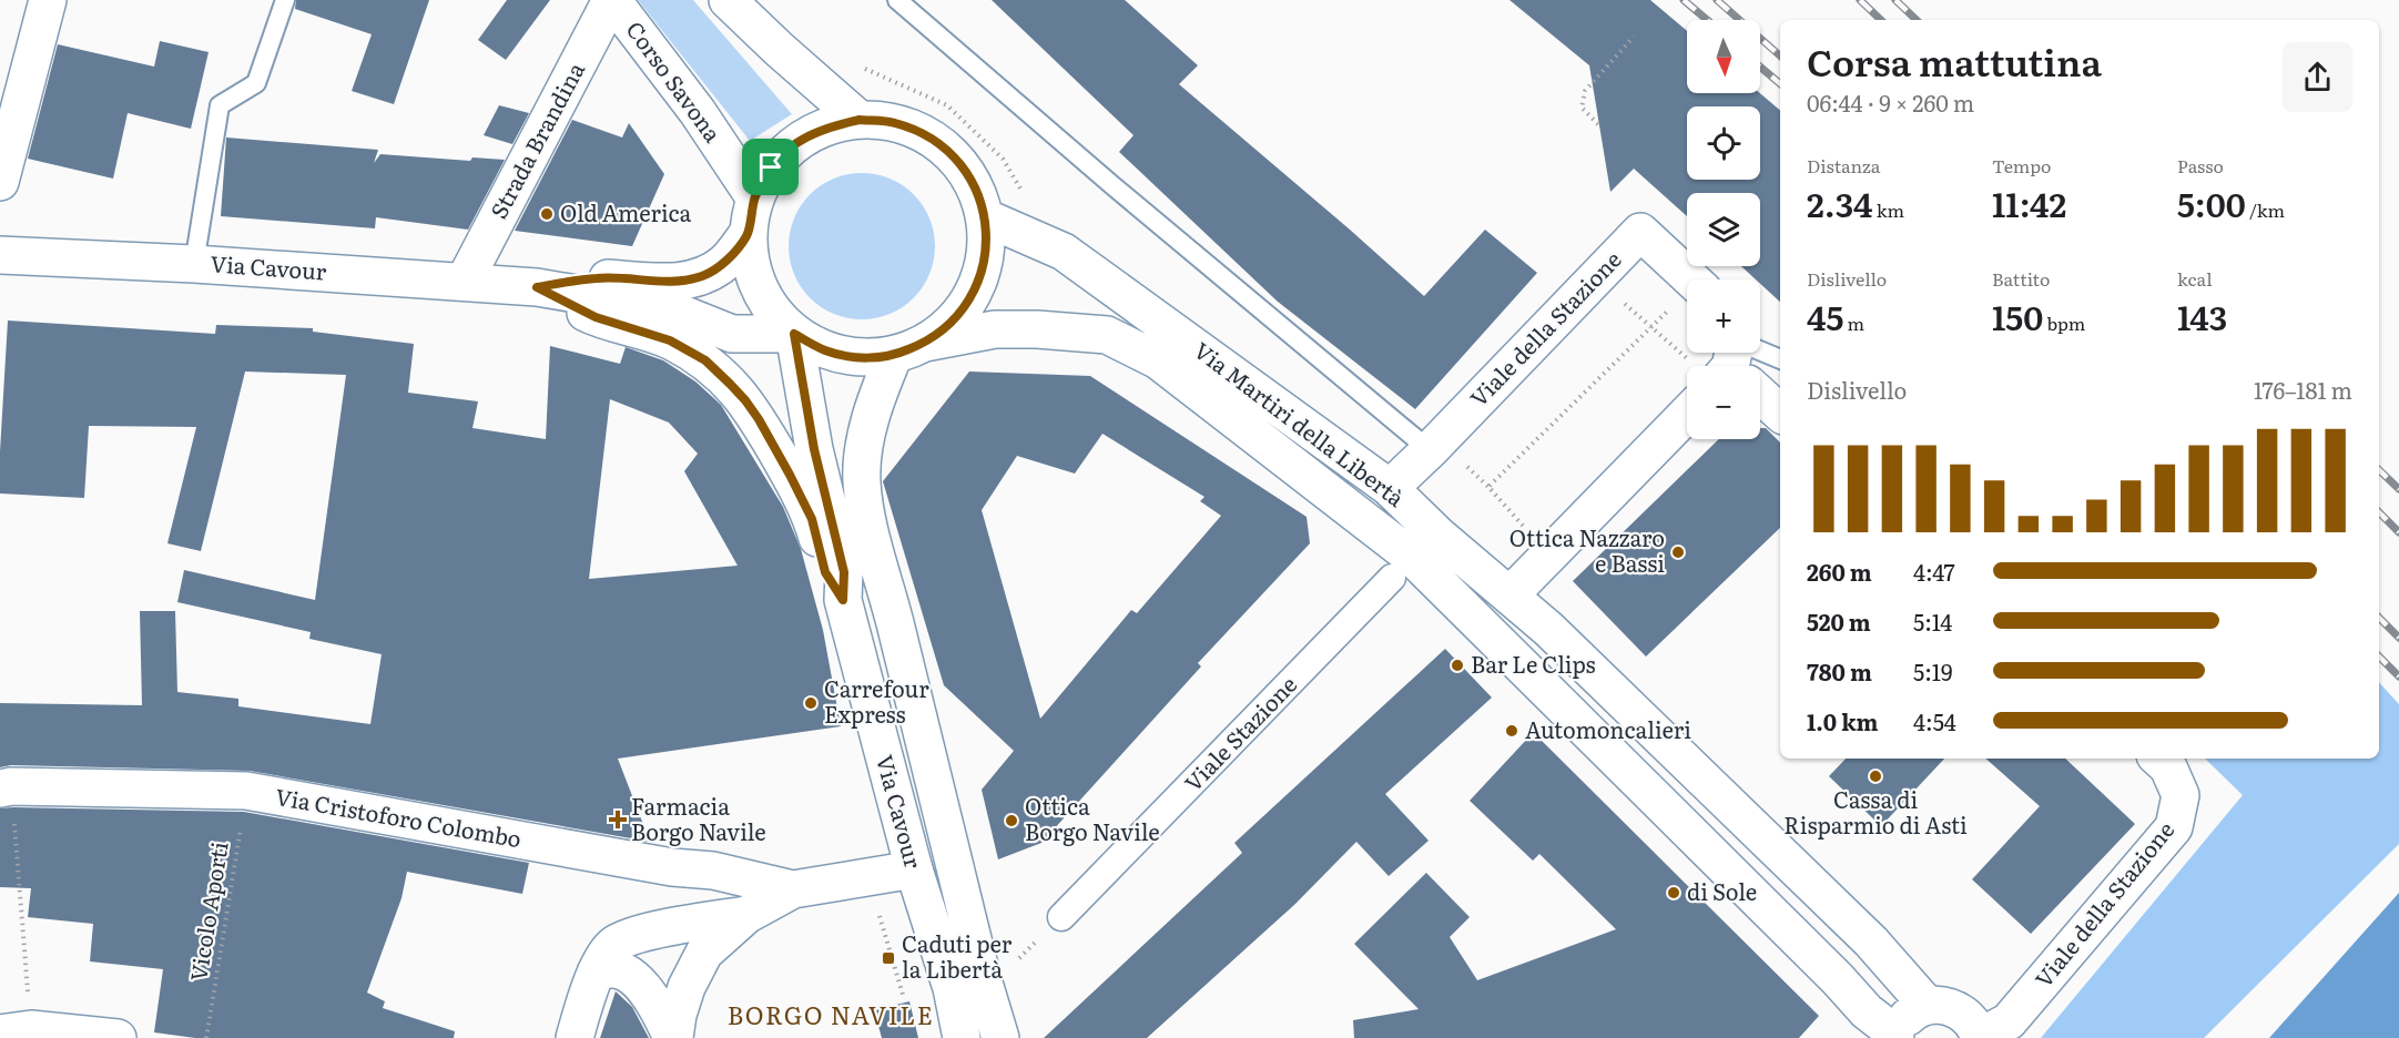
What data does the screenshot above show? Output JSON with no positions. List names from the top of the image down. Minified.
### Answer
{"streets":{"main road":["Corso Savona","Strada Brandina","Via Cavour","Viale della Stazione","Via Martiri della Libertà","Via Cristoforo Colombo"],"street":["Viale Stazione"],"path":["Vicolo Aporti"]},"crossings":[["Corso Savona","Strada Brandina"],["Corso Savona","Via Cavour"],["Corso Savona","Via Martiri della Libertà"],["Strada Brandina","Via Cavour"],["Via Cavour","Via Martiri della Libertà"],["Viale della Stazione","Via Martiri della Libertà"],["Via Cristoforo Colombo","Vicolo Aporti"]],"districts":["BORGO NAVILE"],"places":{"other":["Old America","Ottica Nazzaro e Bassi","Bar Le Clips","Carrefour Express","Automoncalieri","Cassa di Risparmio di Asti","Ottica Borgo Navile","di Sole"],"health":["Farmacia Borgo Navile"],"transit":["Caduti per la Libertà"]},"north":"bottom","page":{"map_buttons":["+","−"],"heading":["Corsa mattutina","06:44 · 9 × 260 m"],"stats":[["Distanza","2.34 km"],["Tempo","11:42"],["Passo","5:00 /km"],["Dislivello","45 m"],["Battito","150 bpm"],["kcal","143"]],"chart":["Dislivello","176–181 m"],"list":[{"name":"260 m","note":"4:47"},{"name":"520 m","note":"5:14"},{"name":"780 m","note":"5:19"},{"name":"1.0 km","note":"4:54"}]}}
